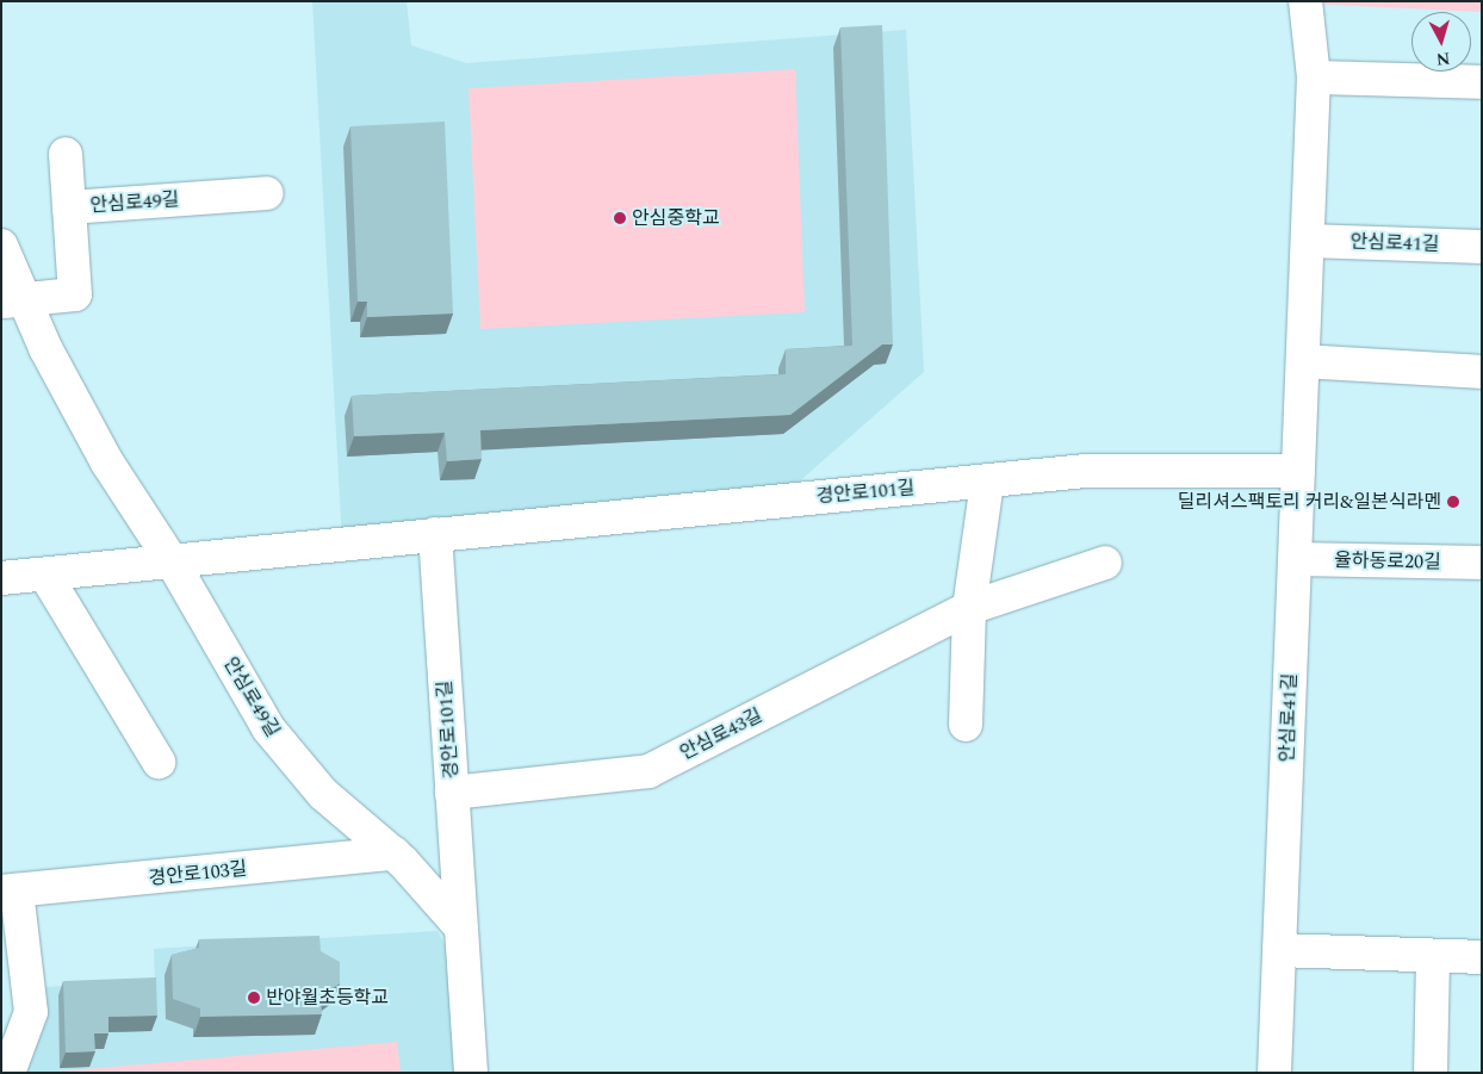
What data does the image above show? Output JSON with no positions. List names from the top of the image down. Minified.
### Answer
{"streets":{"street":["안심로49길","안심로41길","경안로101길","율하동로20길","안심로43길","경안로103길"]},"crossings":[["안심로49길","경안로101길"],["안심로49길","경안로103길"],["안심로41길","경안로101길"],["안심로41길","율하동로20길"],["경안로101길","안심로43길"]],"places":["안심중학교","딜리셔스팩토리 커리&일본식라멘","반야월초등학교"],"north":"bottom"}
